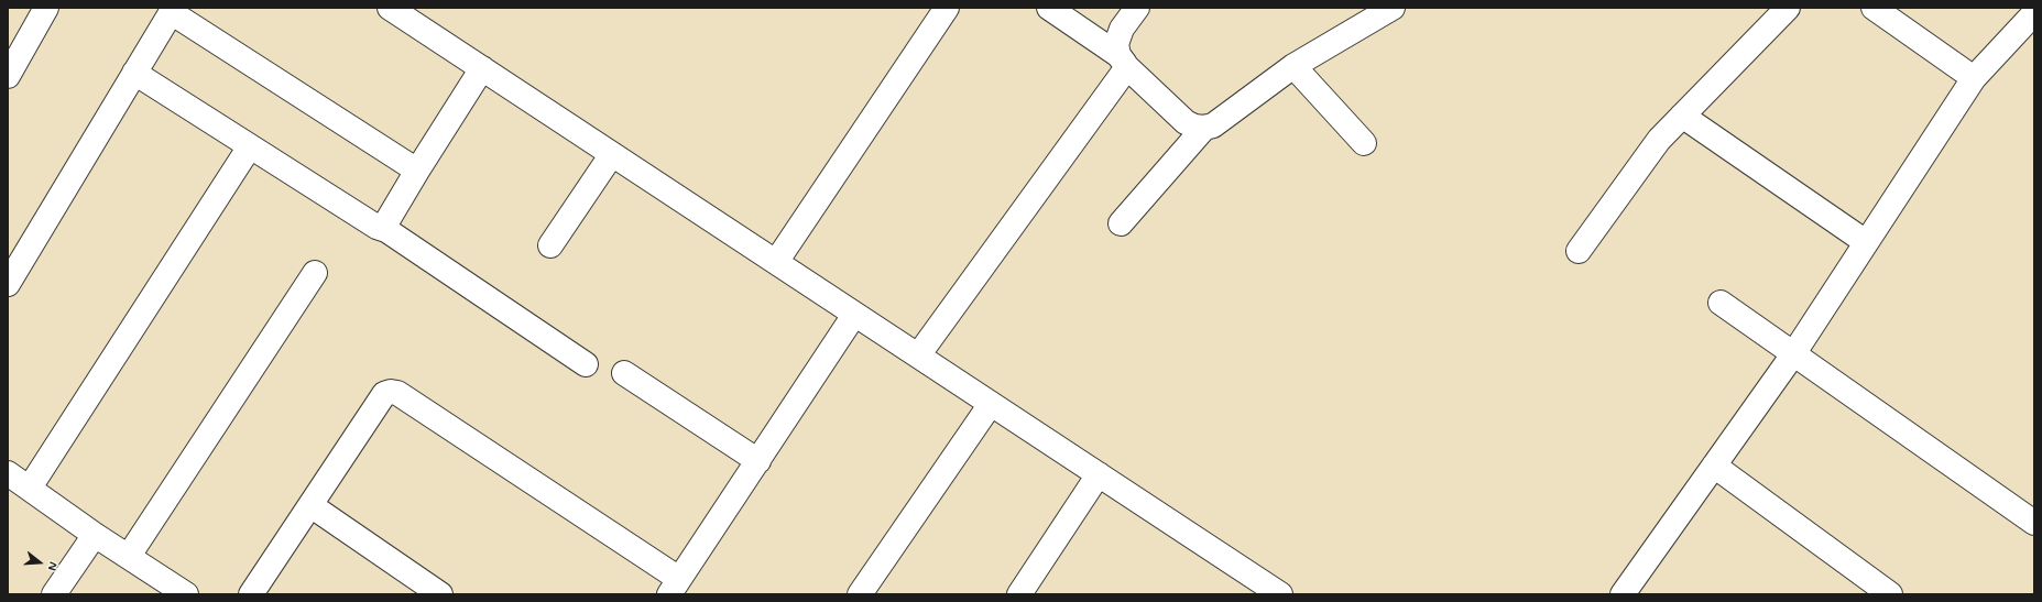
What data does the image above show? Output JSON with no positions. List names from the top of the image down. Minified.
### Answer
{"north":"right"}
